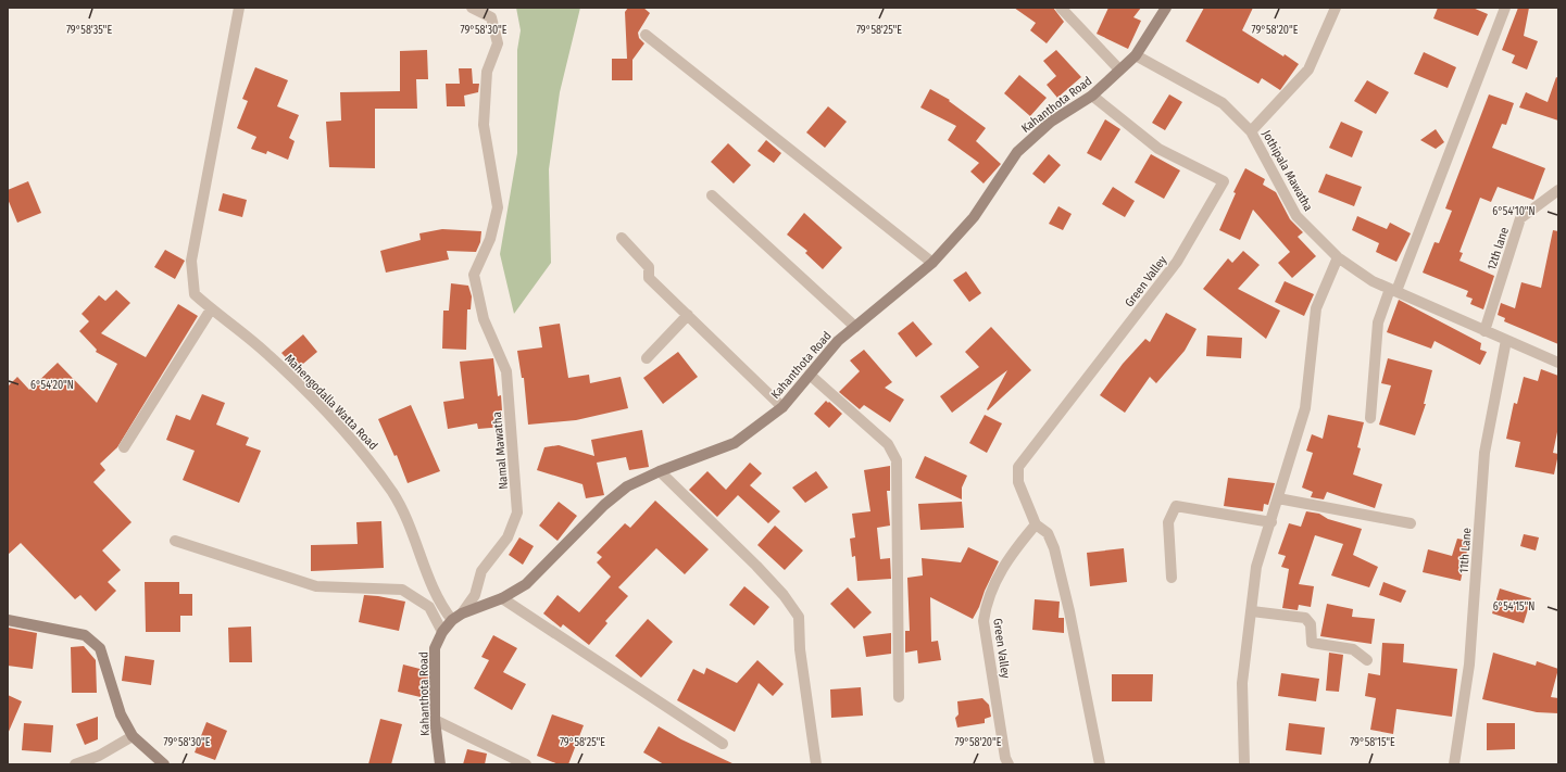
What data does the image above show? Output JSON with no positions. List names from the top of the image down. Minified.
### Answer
{"streets":{"main road":["Kahanthota Road"],"street":["Jothipala Mawatha","12th lane","Green Valley","Mahengodalla Watta Road","Namal Mawatha","11th Lane"]},"crossings":[["Kahanthota Road","Jothipala Mawatha"],["Kahanthota Road","Green Valley"],["Kahanthota Road","Mahengodalla Watta Road"],["Kahanthota Road","Namal Mawatha"],["Jothipala Mawatha","12th lane"],["Jothipala Mawatha","11th Lane"]],"coordinates":["79°58'35\"E","79°58'30\"E","79°58'25\"E","79°58'20\"E","6°54'10\"N","6°54'20\"N","6°54'15\"N","79°58'15\"E"]}
